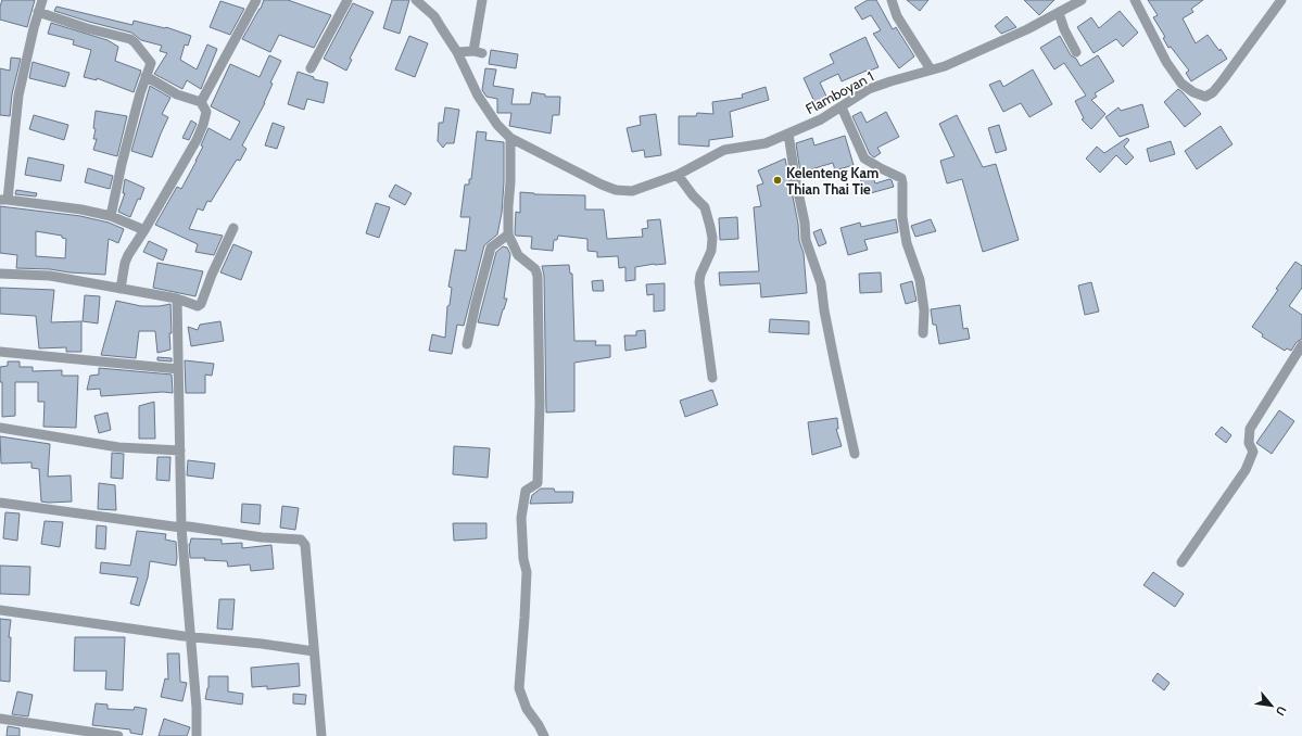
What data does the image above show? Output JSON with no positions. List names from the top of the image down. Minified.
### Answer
{"streets":{"street":["Flamboyan 1"]},"places":["Kelenteng Kam Thian Thai Tie"],"north":"bottom right"}
